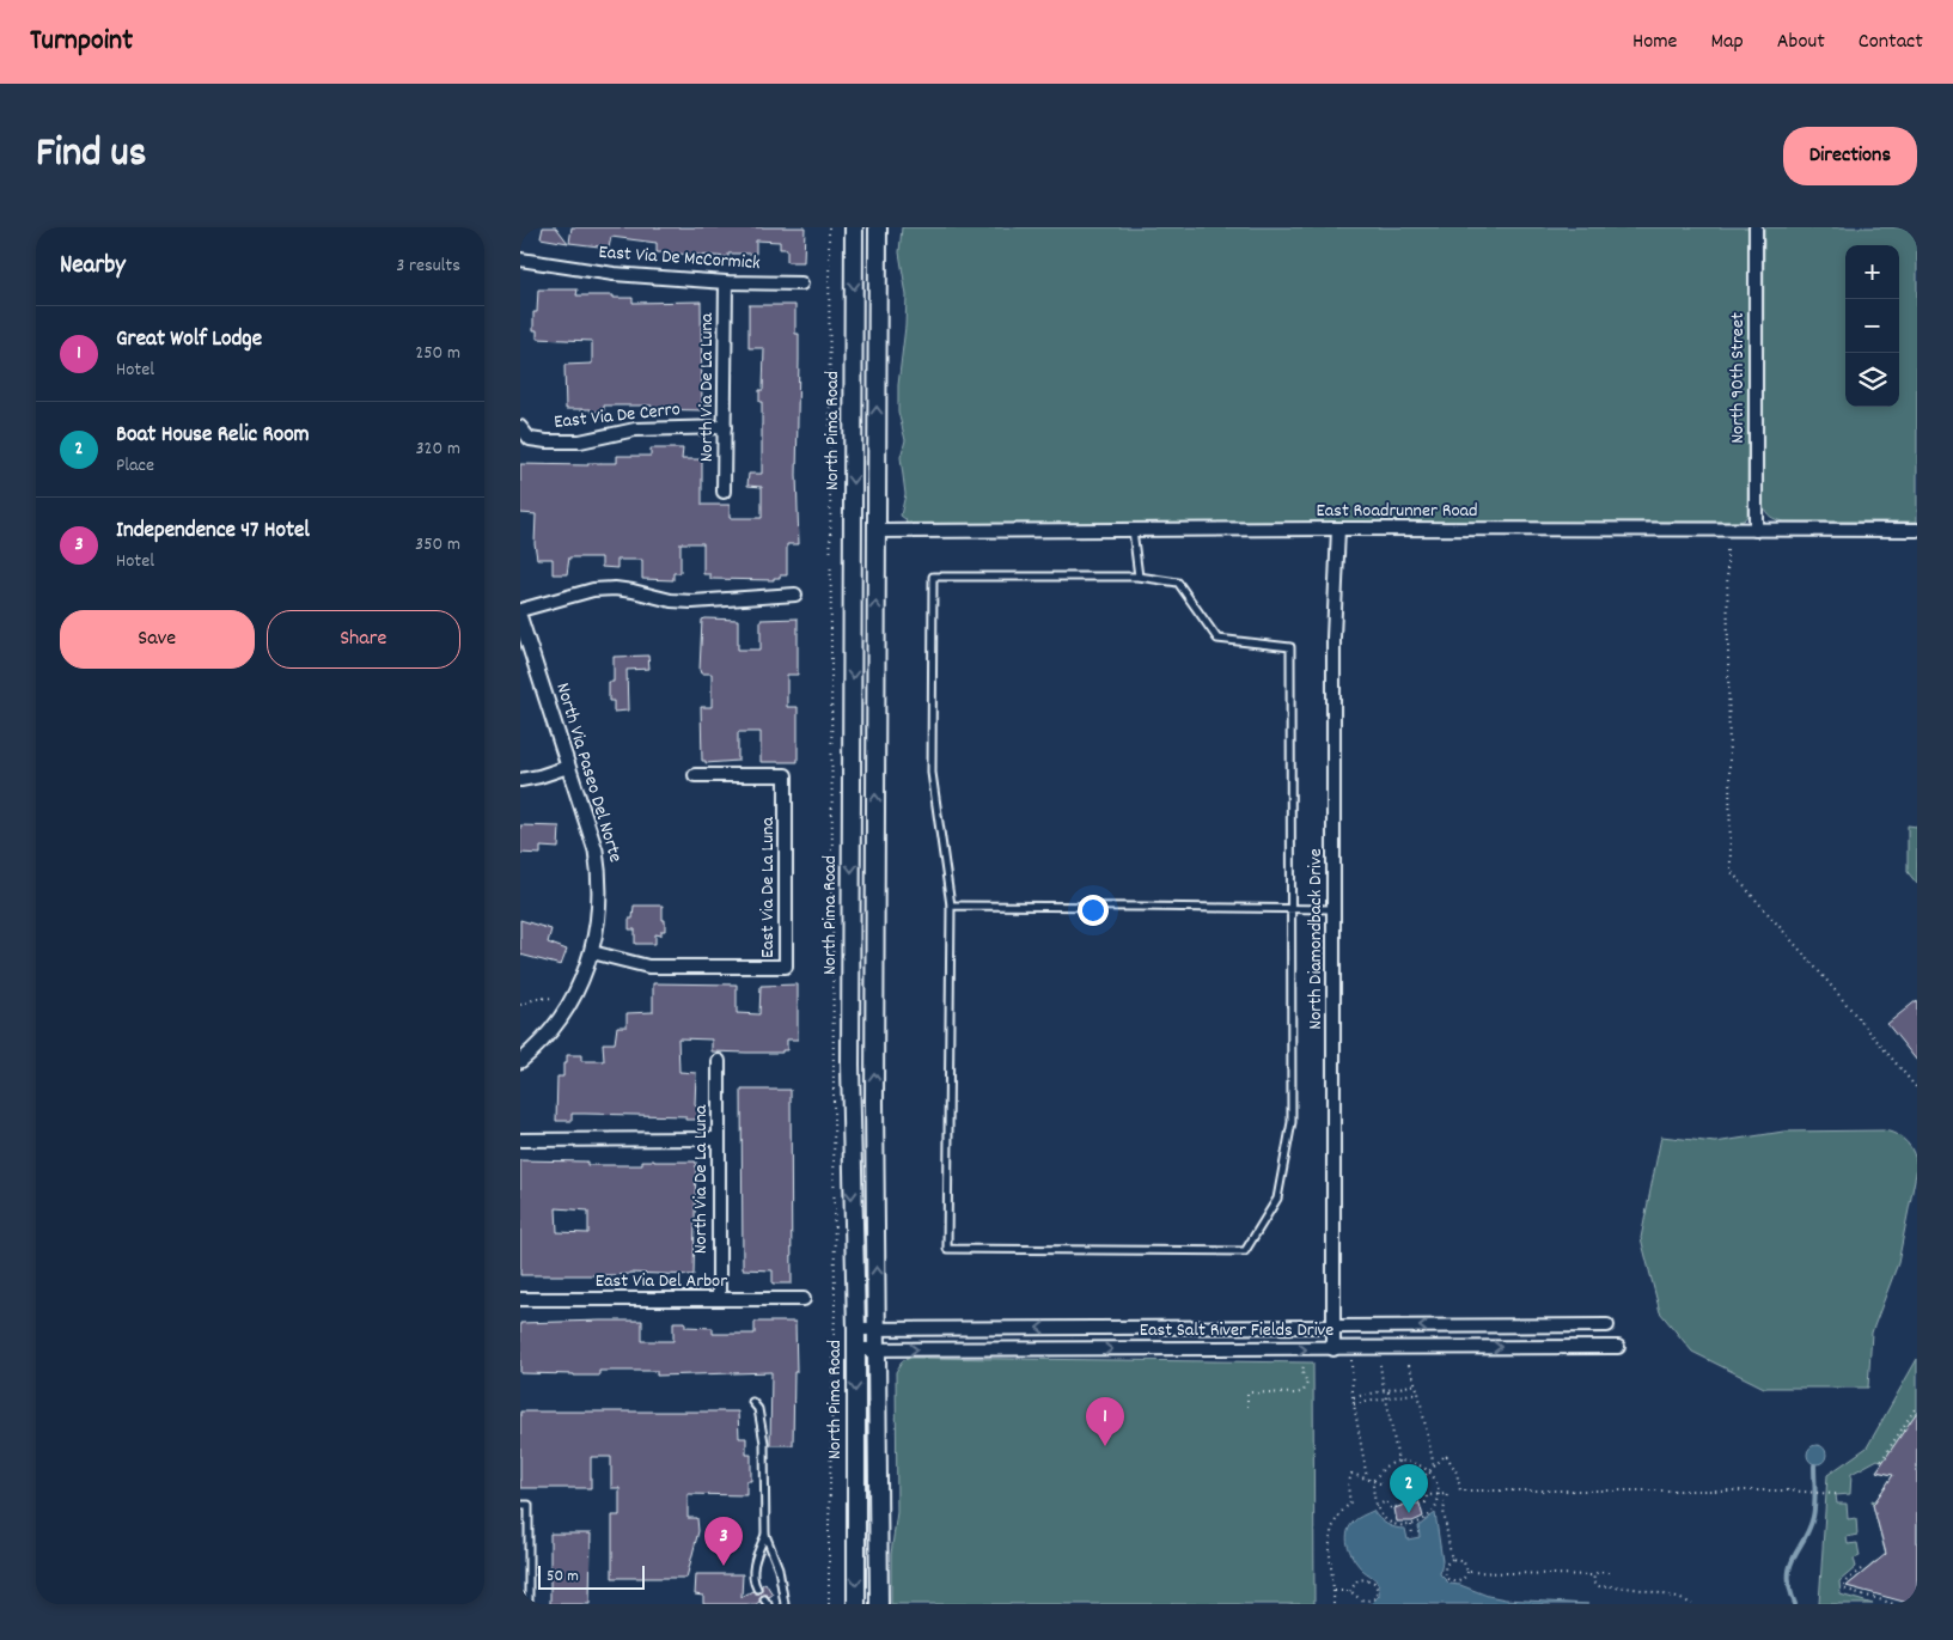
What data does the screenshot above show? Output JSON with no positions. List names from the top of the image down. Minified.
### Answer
{"streets":{"main road":["North Pima Road"],"street":["East Via De McCormick","North 90th Street","North Via De La Luna","East Via De Cerro","East Roadrunner Road","North Via Paseo Del Norte","East Via De La Luna","North Diamondback Drive","East Via Del Arbor","East Salt River Fields Drive"]},"crossings":[["East Via De McCormick","North Via De La Luna"],["North 90th Street","East Roadrunner Road"],["North Via De La Luna","East Via De Cerro"],["North Via De La Luna","East Via Del Arbor"],["North Pima Road","East Salt River Fields Drive"],["East Roadrunner Road","North Diamondback Drive"],["North Via Paseo Del Norte","East Via De La Luna"],["North Diamondback Drive","East Salt River Fields Drive"]],"scale_bar":"50 m","page":{"header":"Turnpoint","nav":["Home","Map","About","Contact"],"title":"Find us","buttons":["Directions",["Save","Share"]],"heading":["Nearby","3 results"],"map_buttons":["+","−"],"list":[{"mark":"1","name":"Great Wolf Lodge","note":"Hotel","value":"250 m"},{"mark":"2","name":"Boat House Relic Room","note":"Place","value":"320 m"},{"mark":"3","name":"Independence 47 Hotel","note":"Hotel","value":"350 m"}],"pins":["1","2","3"],"scale":"50 m"}}
